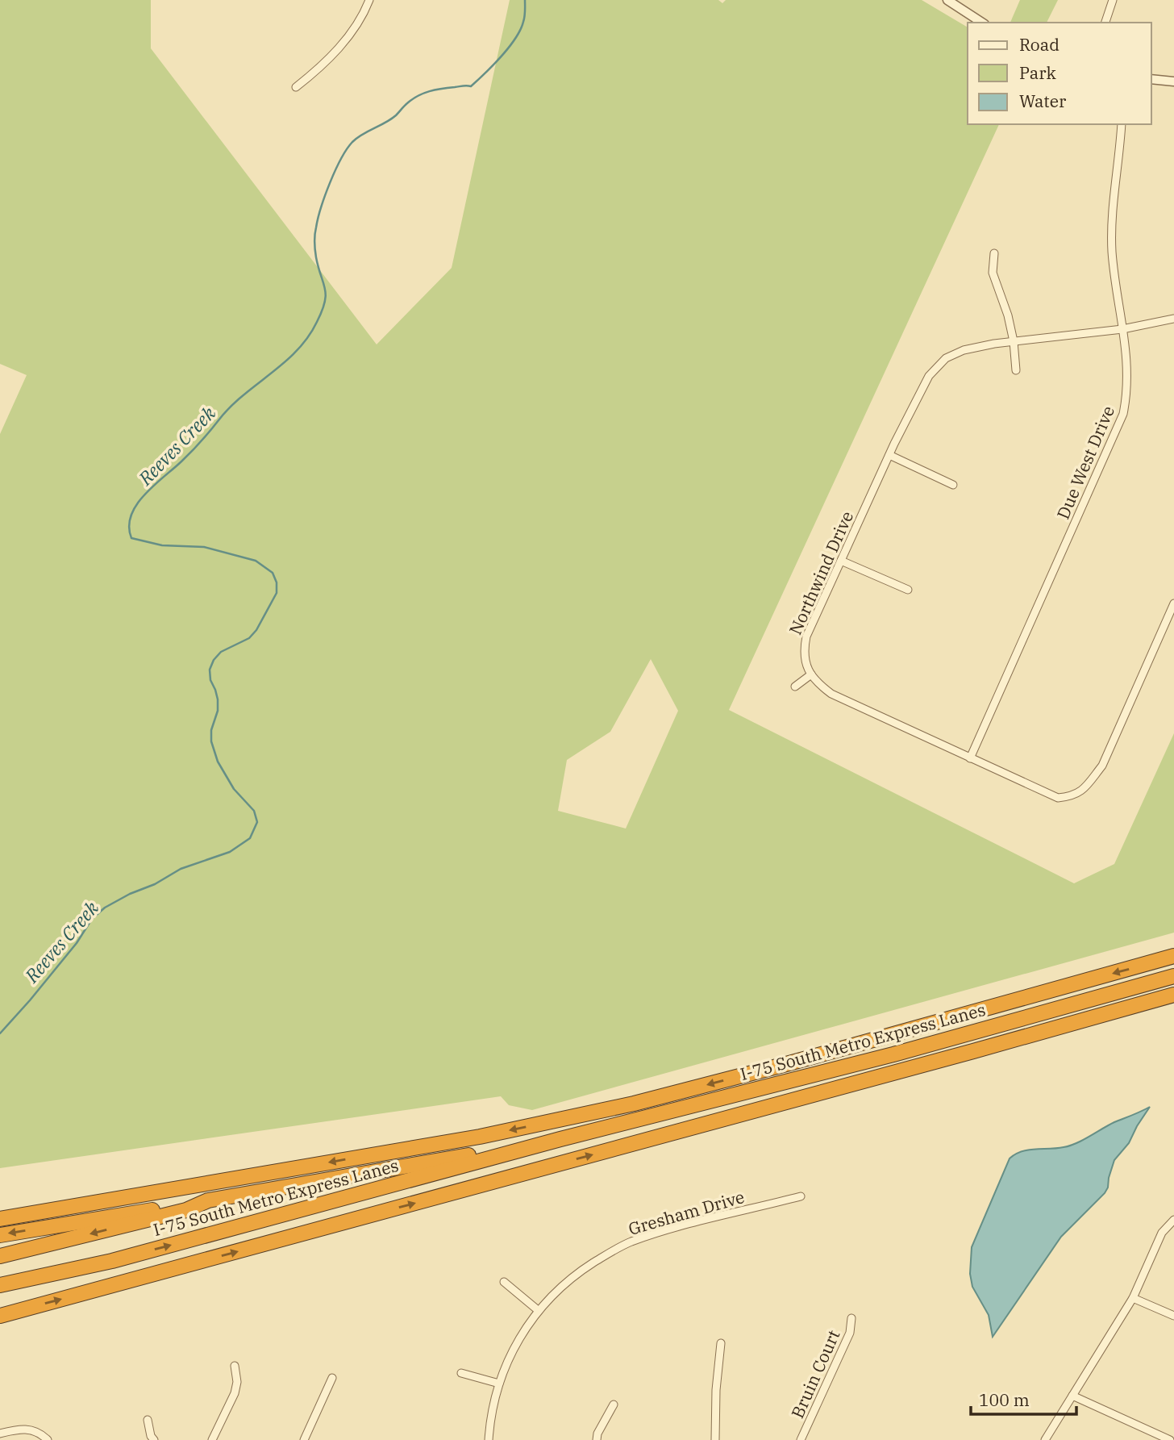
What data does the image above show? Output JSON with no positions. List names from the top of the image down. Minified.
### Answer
{"streets":{"highway":["I-75 South Metro Express Lanes"],"street":["Due West Drive","Northwind Drive","Gresham Drive","Bruin Court"]},"crossings":[["Due West Drive","Northwind Drive"]],"water":["Reeves Creek"],"legend":["Road","Park","Water"],"scale_bar":"100 m"}
